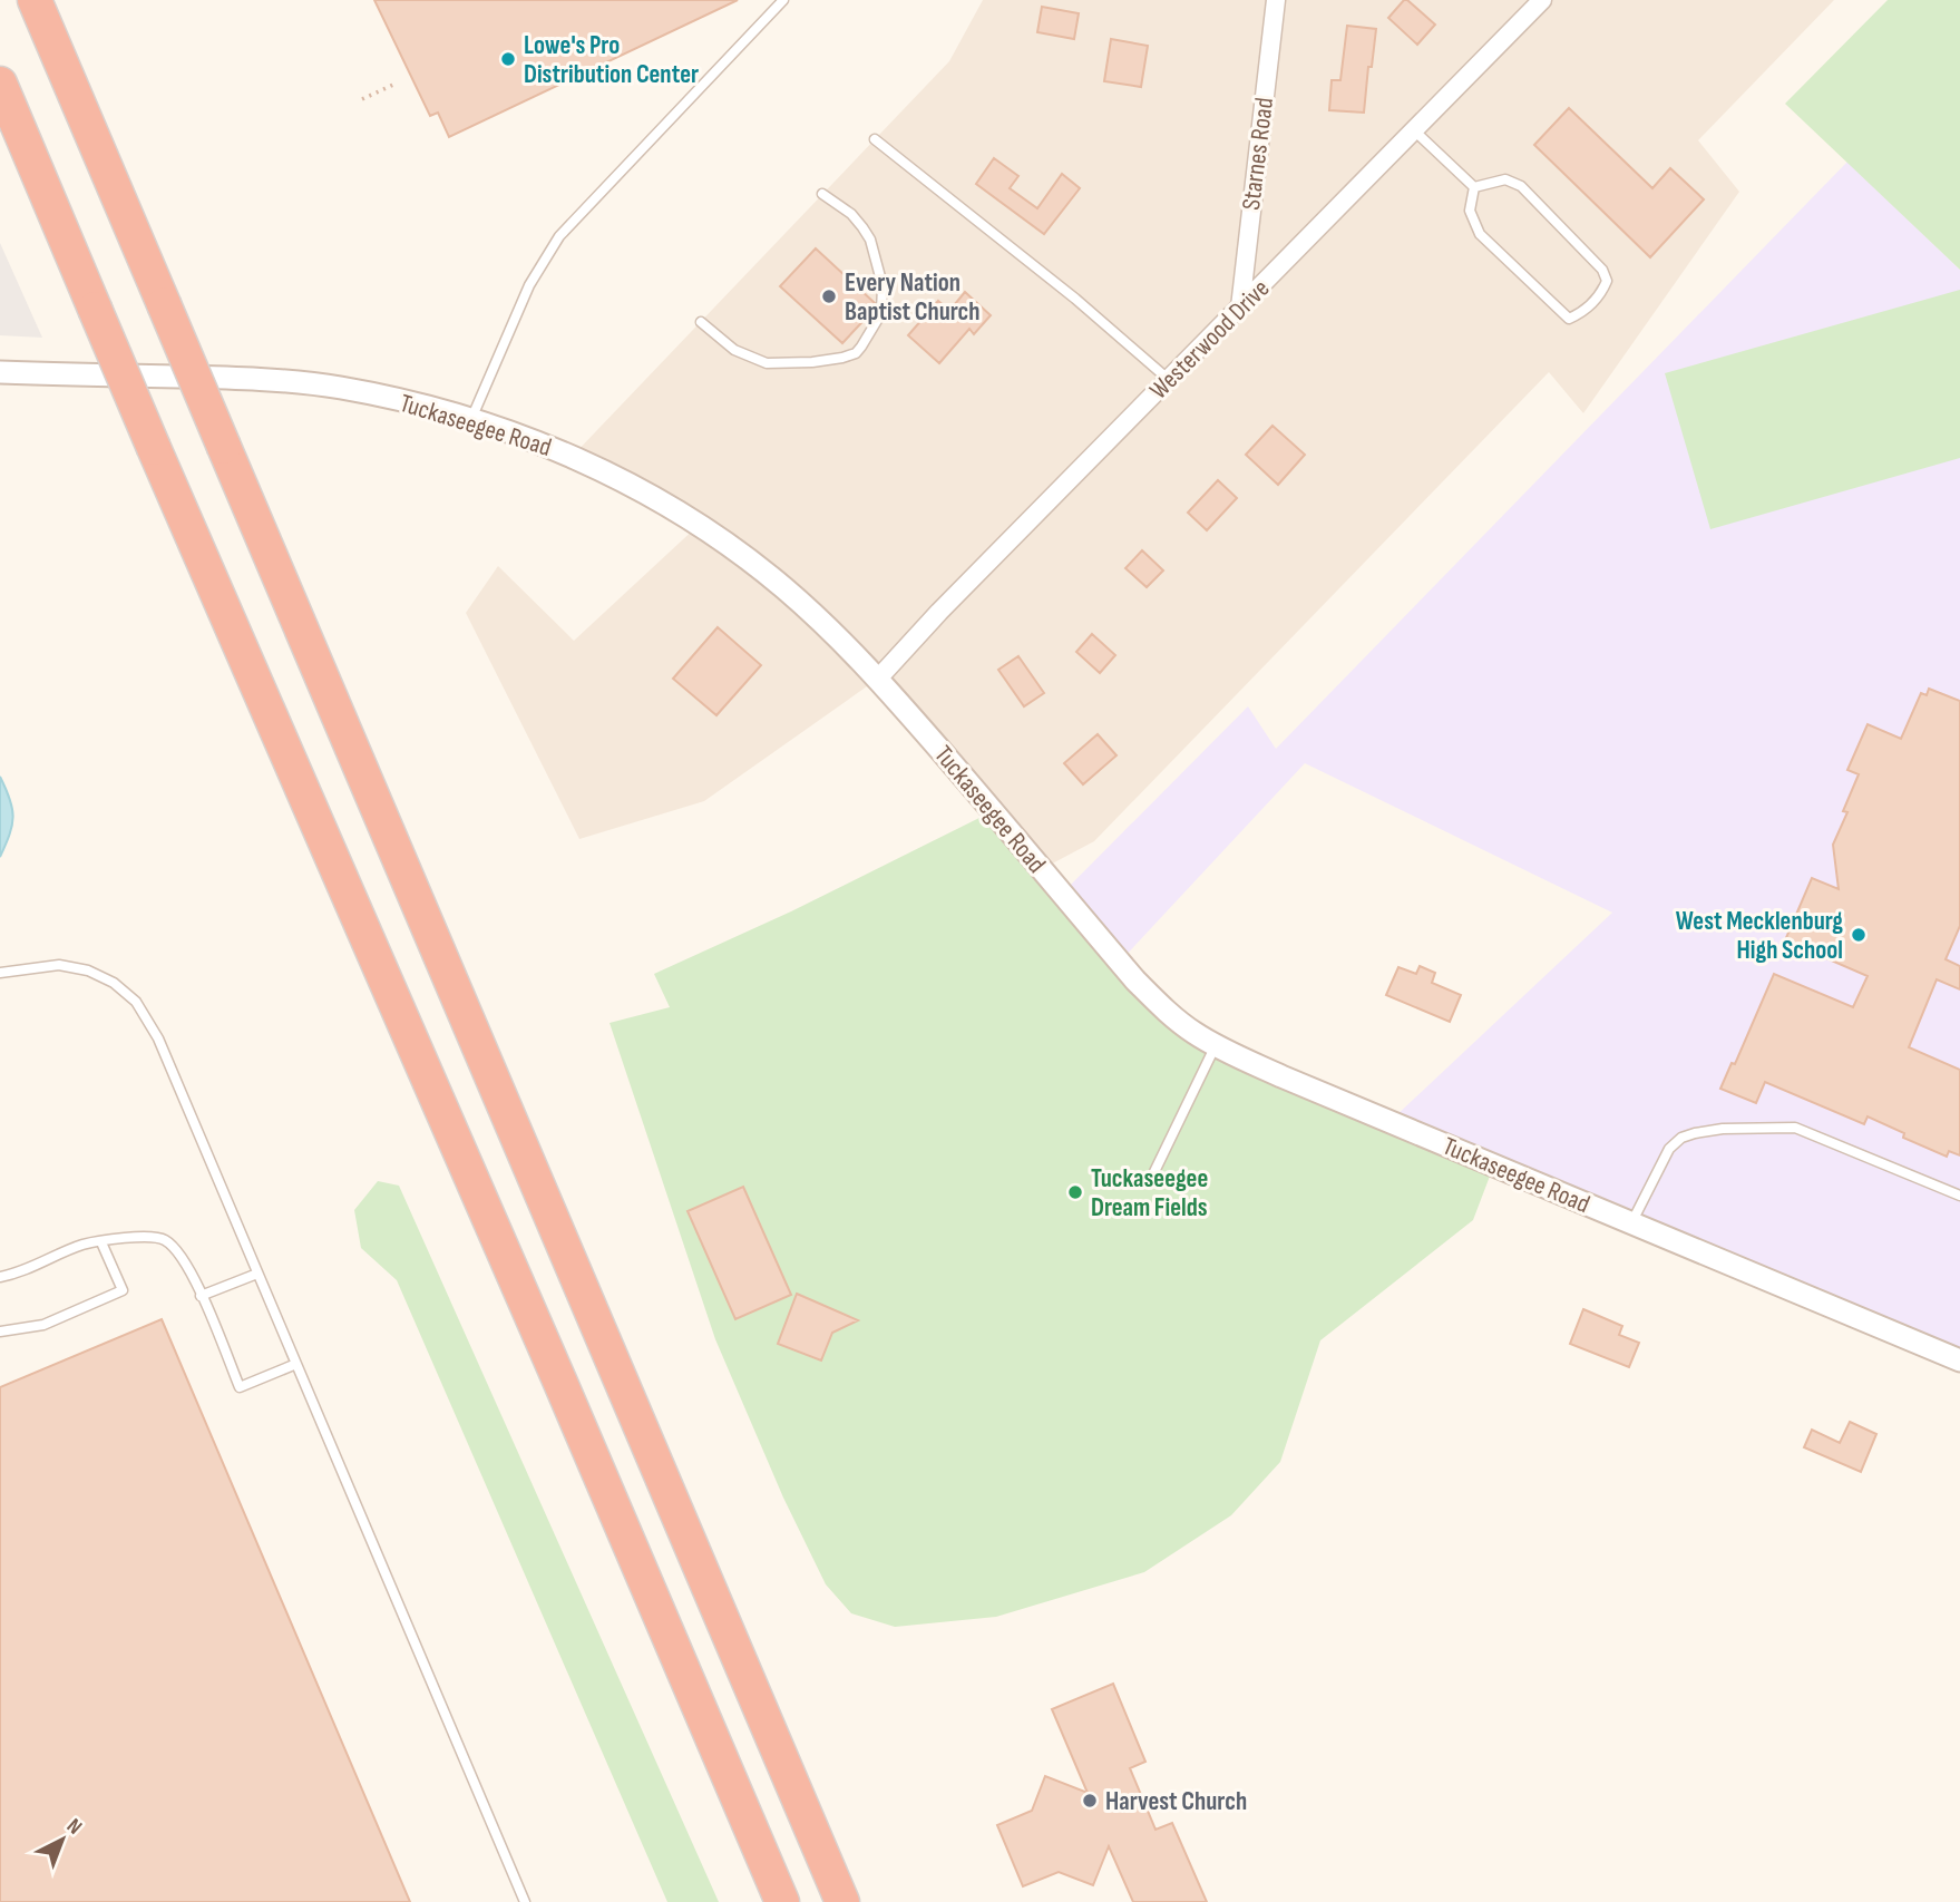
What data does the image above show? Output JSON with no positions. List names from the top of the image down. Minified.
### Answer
{"streets":{"street":["Starnes Road","Westerwood Drive","Tuckaseegee Road"]},"crossings":[["Starnes Road","Westerwood Drive"],["Westerwood Drive","Tuckaseegee Road"]],"places":["Lowe's Pro Distribution Center","Every Nation Baptist Church","West Mecklenburg High School","Tuckaseegee Dream Fields","Harvest Church"],"north":"top right"}
